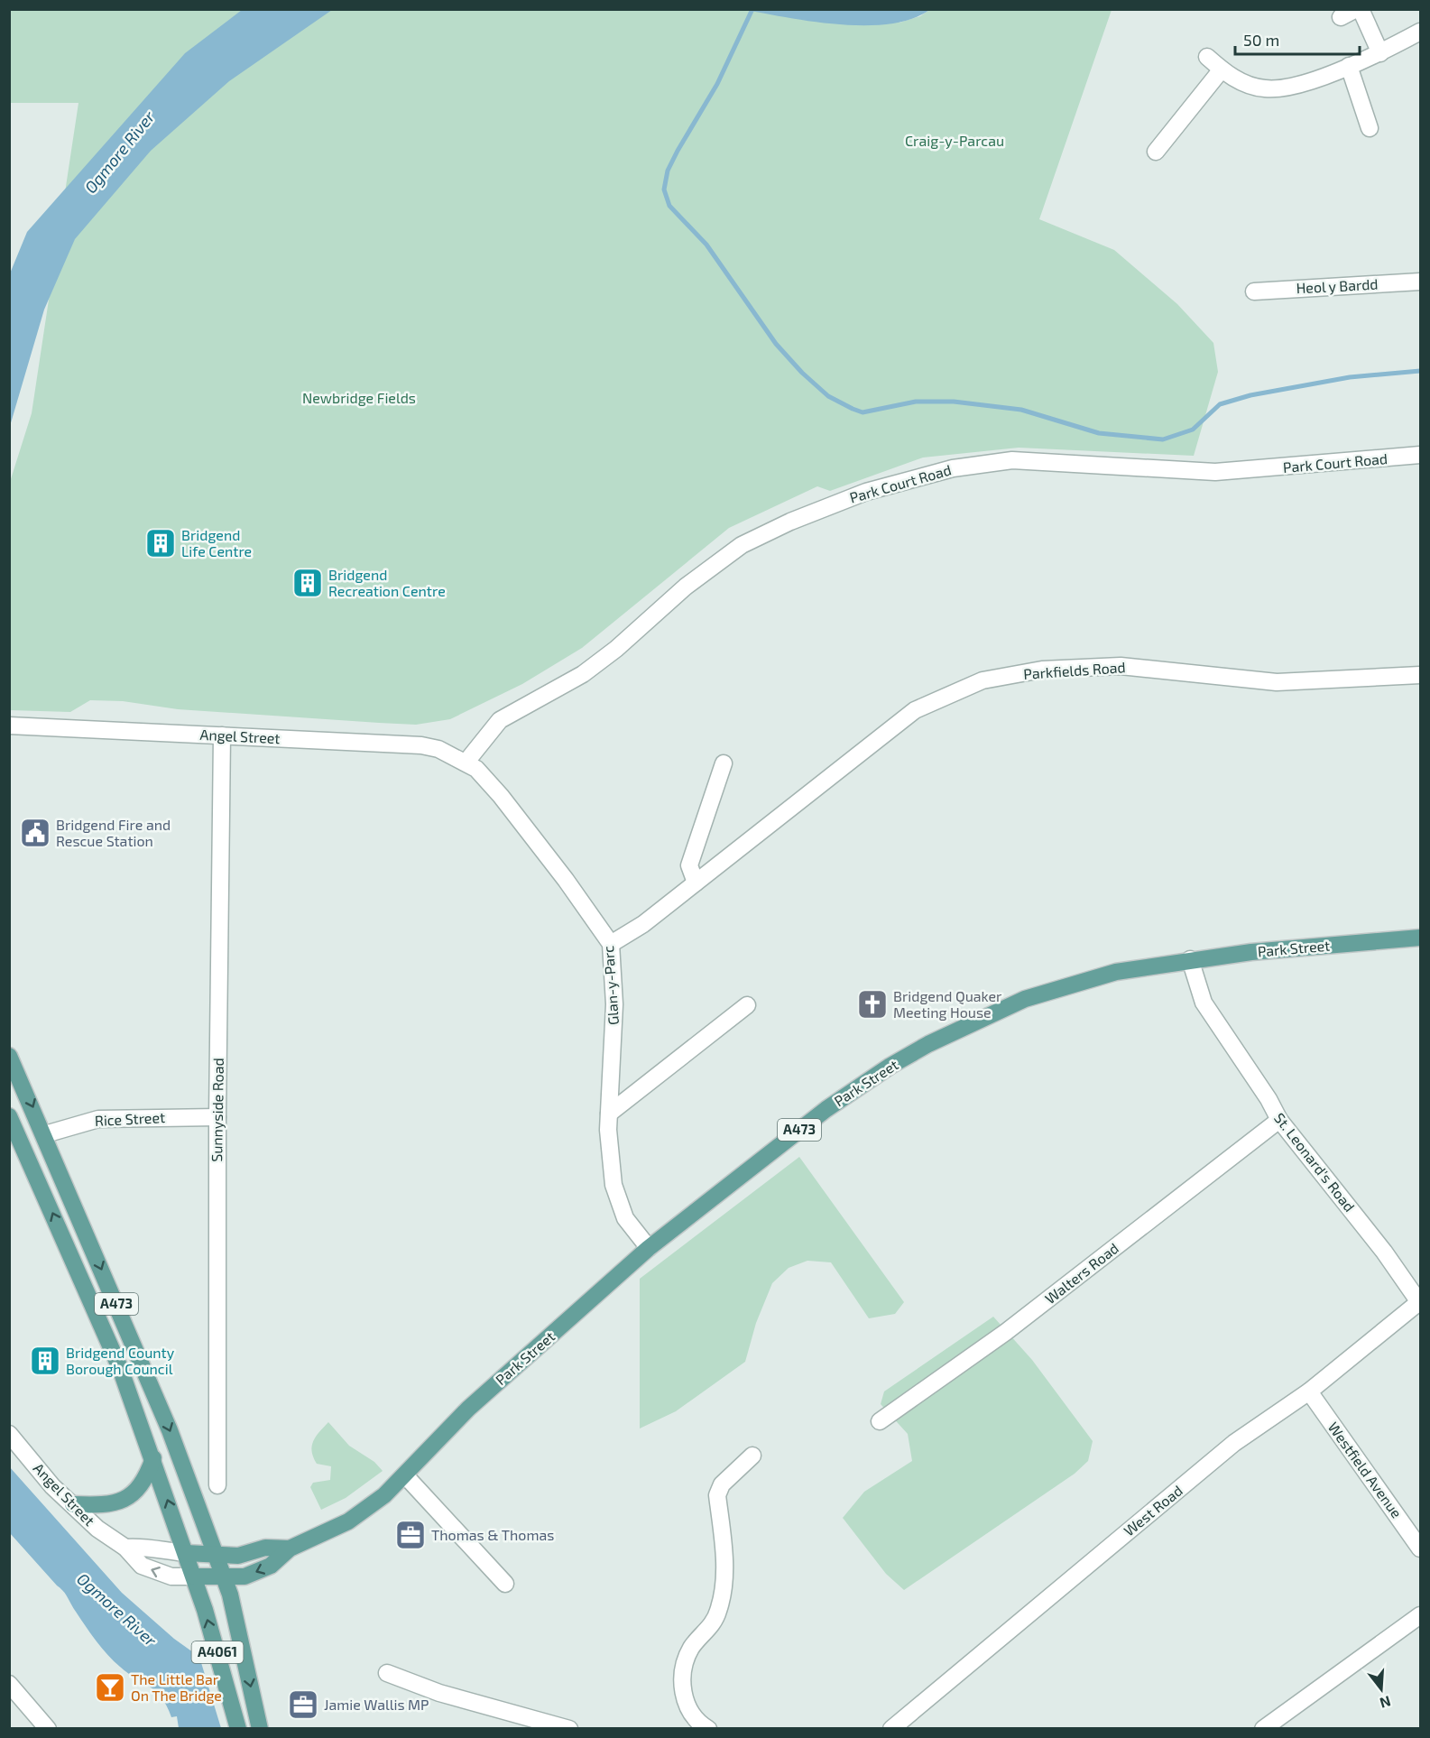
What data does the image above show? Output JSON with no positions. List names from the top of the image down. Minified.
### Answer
{"streets":{"main road":["Park Street","A473","A4061"],"street":["Heol y Bardd","Park Court Road","Parkfields Road","Angel Street","Glan-y-Parc","Sunnyside Road","Rice Street","St. Leonard's Road","Walters Road","Westfield Avenue","West Road"]},"crossings":[["Park Court Road","Angel Street"],["Park Court Road","Glan-y-Parc"],["Parkfields Road","Glan-y-Parc"],["Angel Street","Park Street"],["Angel Street","Glan-y-Parc"],["Angel Street","Sunnyside Road"],["Angel Street","A473"],["Angel Street","A4061"],["Park Street","Glan-y-Parc"],["Park Street","A473"],["Park Street","St. Leonard's Road"],["Park Street","A4061"],["Sunnyside Road","Rice Street"],["Rice Street","A473"],["A473","A4061"],["St. Leonard's Road","Walters Road"],["St. Leonard's Road","West Road"],["Westfield Avenue","West Road"]],"water":["Ogmore River"],"parks":["Craig-y-Parcau","Newbridge Fields"],"places":{"building":["Bridgend Life Centre","Bridgend Recreation Centre","Bridgend County Borough Council"],"public building":["Bridgend Fire and Rescue Station"],"church":["Bridgend Quaker Meeting House"],"office":["Thomas & Thomas","Jamie Wallis MP"],"bar":["The Little Bar On The Bridge"]},"scale_bar":"50 m","north":"bottom"}
